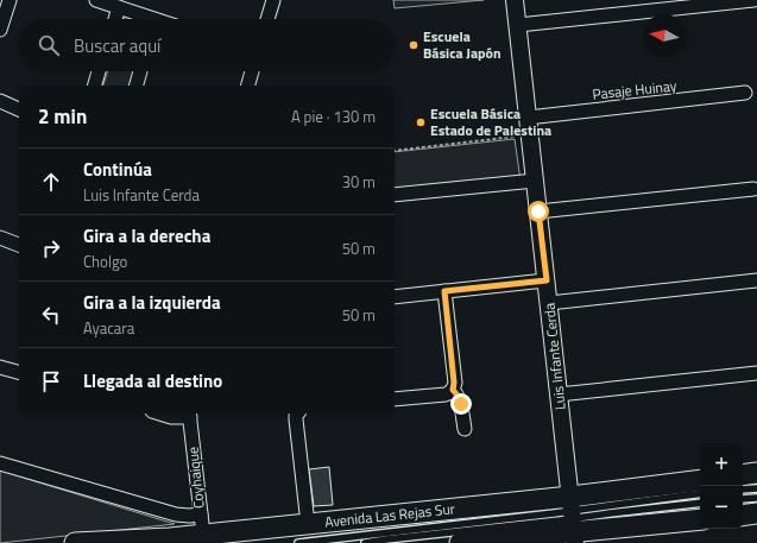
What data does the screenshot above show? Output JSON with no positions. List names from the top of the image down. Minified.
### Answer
{"streets":{"main road":["Avenida Las Rejas Sur"],"street":["Pasaje Huinay","Luis Infante Cerda","Coyhaique"]},"crossings":[["Pasaje Huinay","Luis Infante Cerda"],["Luis Infante Cerda","Avenida Las Rejas Sur"],["Coyhaique","Avenida Las Rejas Sur"]],"places":["Escuela Básica Japón","Escuela Básica Estado de Palestina"],"north":"left","page":{"search":"Buscar aquí","heading":["2 min","A pie · 130 m"],"list":[["Continúa","Luis Infante Cerda","30 m"],["Gira a la derecha","Cholgo","50 m"],["Gira a la izquierda","Ayacara","50 m"],"Llegada al destino"],"map_buttons":["+","−"]}}
